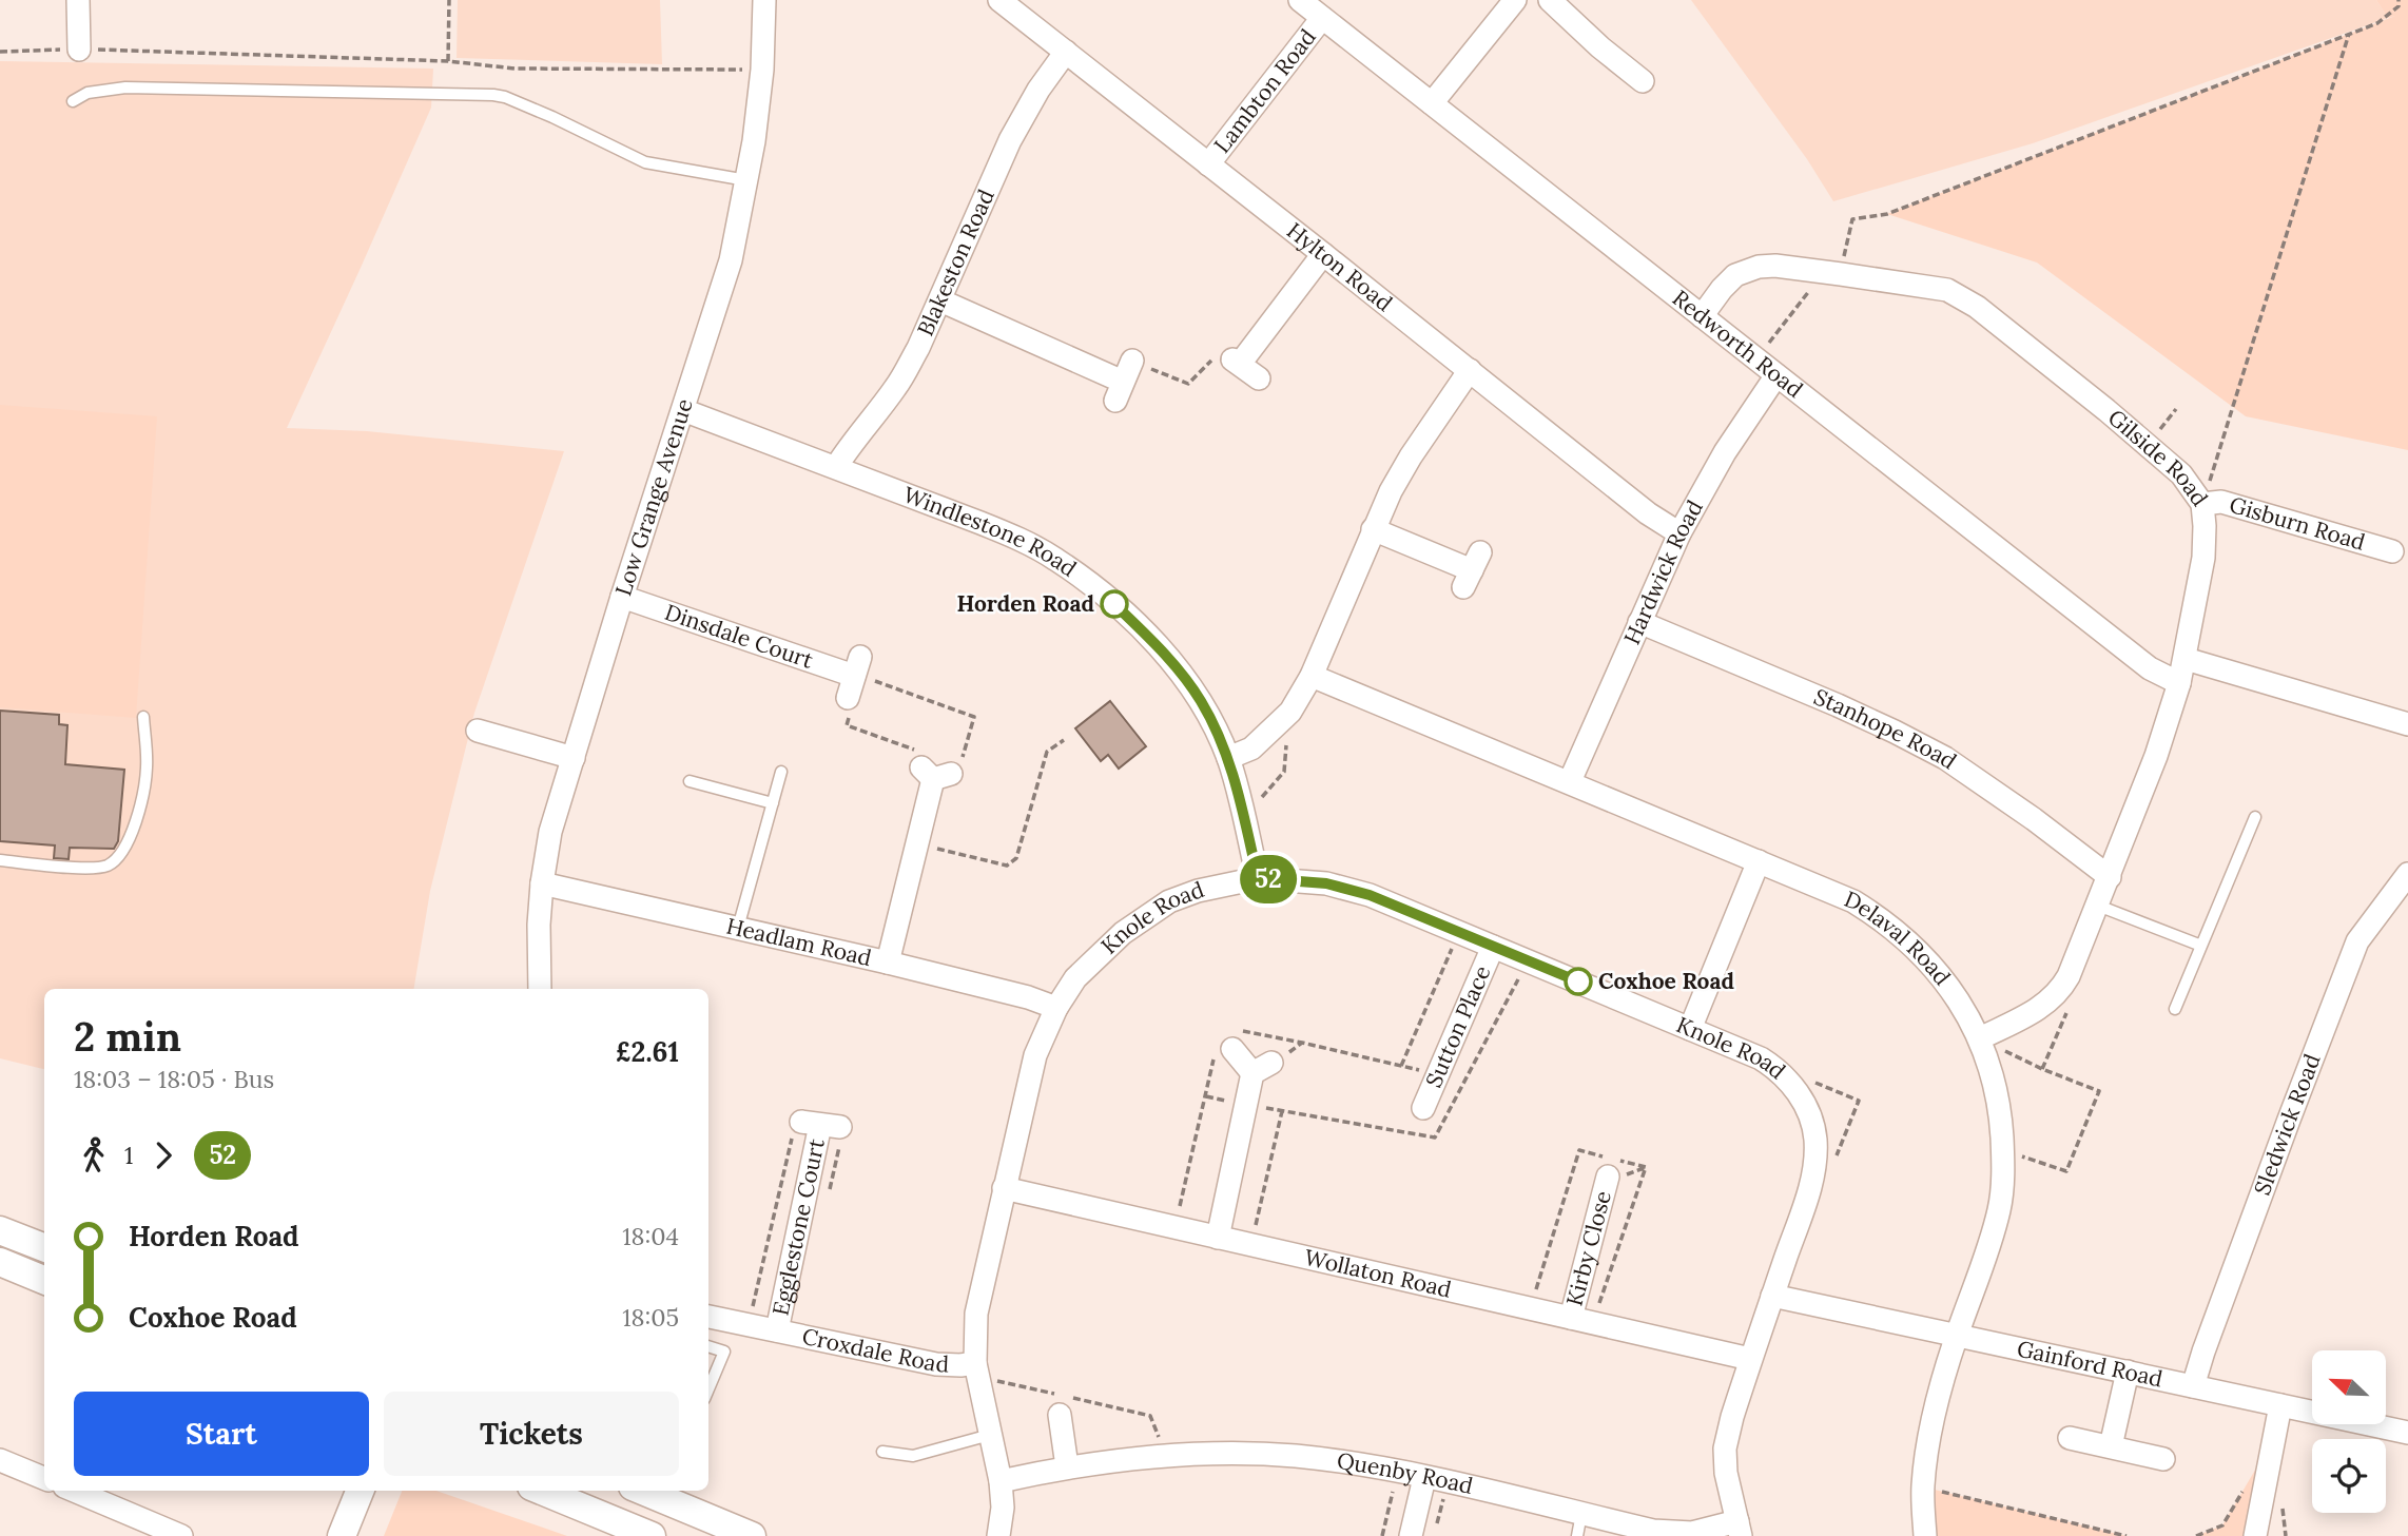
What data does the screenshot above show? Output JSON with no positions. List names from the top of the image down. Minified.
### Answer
{"streets":{"street":["Lambton Road","Blakeston Road","Hylton Road","Redworth Road","Gilside Road","Low Grange Avenue","Gisburn Road","Windlestone Road","Hardwick Road","Dinsdale Court","Stanhope Road","Knole Road","Headlam Road","Delaval Road","Sutton Place","Sledwick Road","Egglestone Court","Kirby Close","Wollaton Road","Croxdale Road","Gainford Road","Quenby Road"]},"crossings":[["Lambton Road","Hylton Road"],["Lambton Road","Redworth Road"],["Blakeston Road","Hylton Road"],["Blakeston Road","Windlestone Road"],["Hylton Road","Hardwick Road"],["Redworth Road","Gilside Road"],["Redworth Road","Hardwick Road"],["Gilside Road","Gisburn Road"],["Gilside Road","Stanhope Road"],["Gilside Road","Delaval Road"],["Low Grange Avenue","Windlestone Road"],["Low Grange Avenue","Dinsdale Court"],["Low Grange Avenue","Headlam Road"],["Windlestone Road","Knole Road"],["Hardwick Road","Stanhope Road"],["Hardwick Road","Delaval Road"],["Knole Road","Headlam Road"],["Knole Road","Sutton Place"],["Knole Road","Wollaton Road"],["Knole Road","Croxdale Road"],["Knole Road","Gainford Road"],["Knole Road","Quenby Road"],["Delaval Road","Gainford Road"],["Sledwick Road","Gainford Road"],["Egglestone Court","Croxdale Road"],["Kirby Close","Wollaton Road"]],"places":["Horden Road","Coxhoe Road"],"lines":["bus line 52"],"north":"top left","page":{"on_map":"52","heading":["2 min","18:03 – 18:05 · Bus","£2.61"],"legs":["1","52"],"list":[{"name":"Horden Road","value":"18:04"},{"name":"Coxhoe Road","value":"18:05"}],"buttons":["Start","Tickets"]}}
